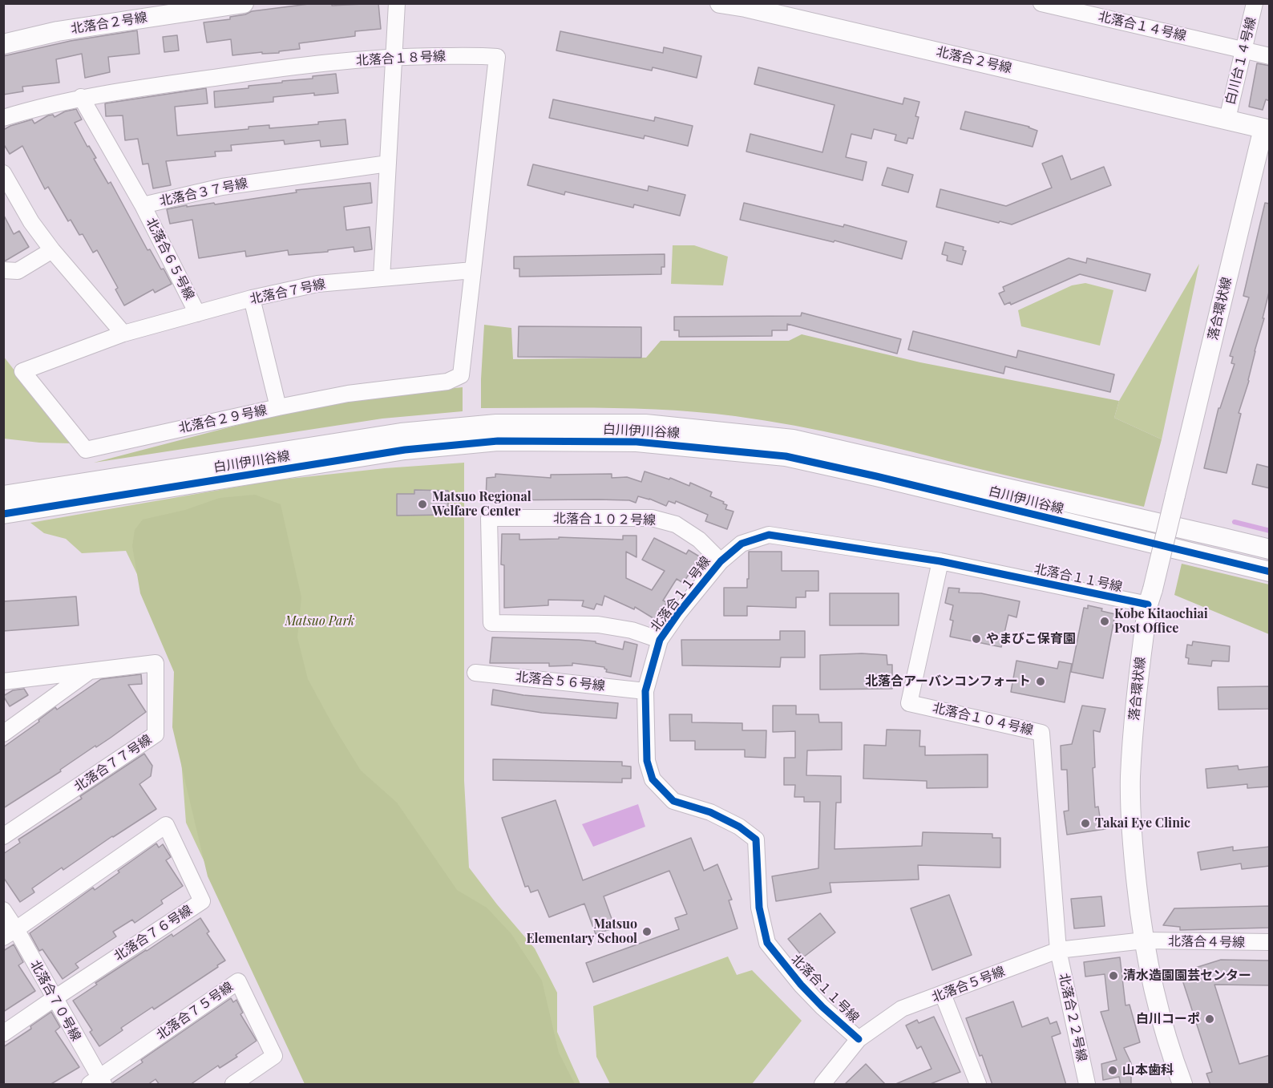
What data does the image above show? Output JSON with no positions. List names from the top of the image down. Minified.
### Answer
{"streets":{"street":["北落合２号線","北落合１４号線","北落合１８号線","白川台１４号線","北落合３７号線","北落合６５号線","北落合７号線","落合環状線","北落合２９号線","白川伊川谷線","北落合１０２号線","北落合１１号線","北落合５６号線","北落合１０４号線","北落合７７号線","北落合７６号線","北落合４号線","北落合５号線","北落合７０号線","北落合７５号線","北落合２２号線"]},"crossings":[["北落合２号線","白川台１４号線"],["北落合２号線","落合環状線"],["北落合１４号線","白川台１４号線"],["北落合１８号線","北落合３７号線"],["北落合１８号線","北落合２９号線"],["北落合３７号線","北落合６５号線"],["北落合６５号線","北落合７号線"],["北落合７号線","北落合２９号線"],["落合環状線","北落合１１号線"],["落合環状線","北落合４号線"],["落合環状線","北落合５号線"],["北落合１０２号線","北落合１１号線"],["北落合１１号線","北落合５６号線"],["北落合１１号線","北落合１０４号線"],["北落合１１号線","北落合５号線"],["北落合１０４号線","北落合５号線"],["北落合１０４号線","北落合２２号線"],["北落合７６号線","北落合７０号線"],["北落合４号線","北落合５号線"],["北落合５号線","北落合２２号線"],["北落合７０号線","北落合７５号線"]],"parks":["Matsuo Park"],"places":["Matsuo Regional Welfare Center","Kobe Kitaochiai Post Office","やまびこ保育園","北落合アーバンコンフォート","Takai Eye Clinic","Matsuo Elementary School","清水造園園芸センター","白川コーポ","山本歯科"]}
